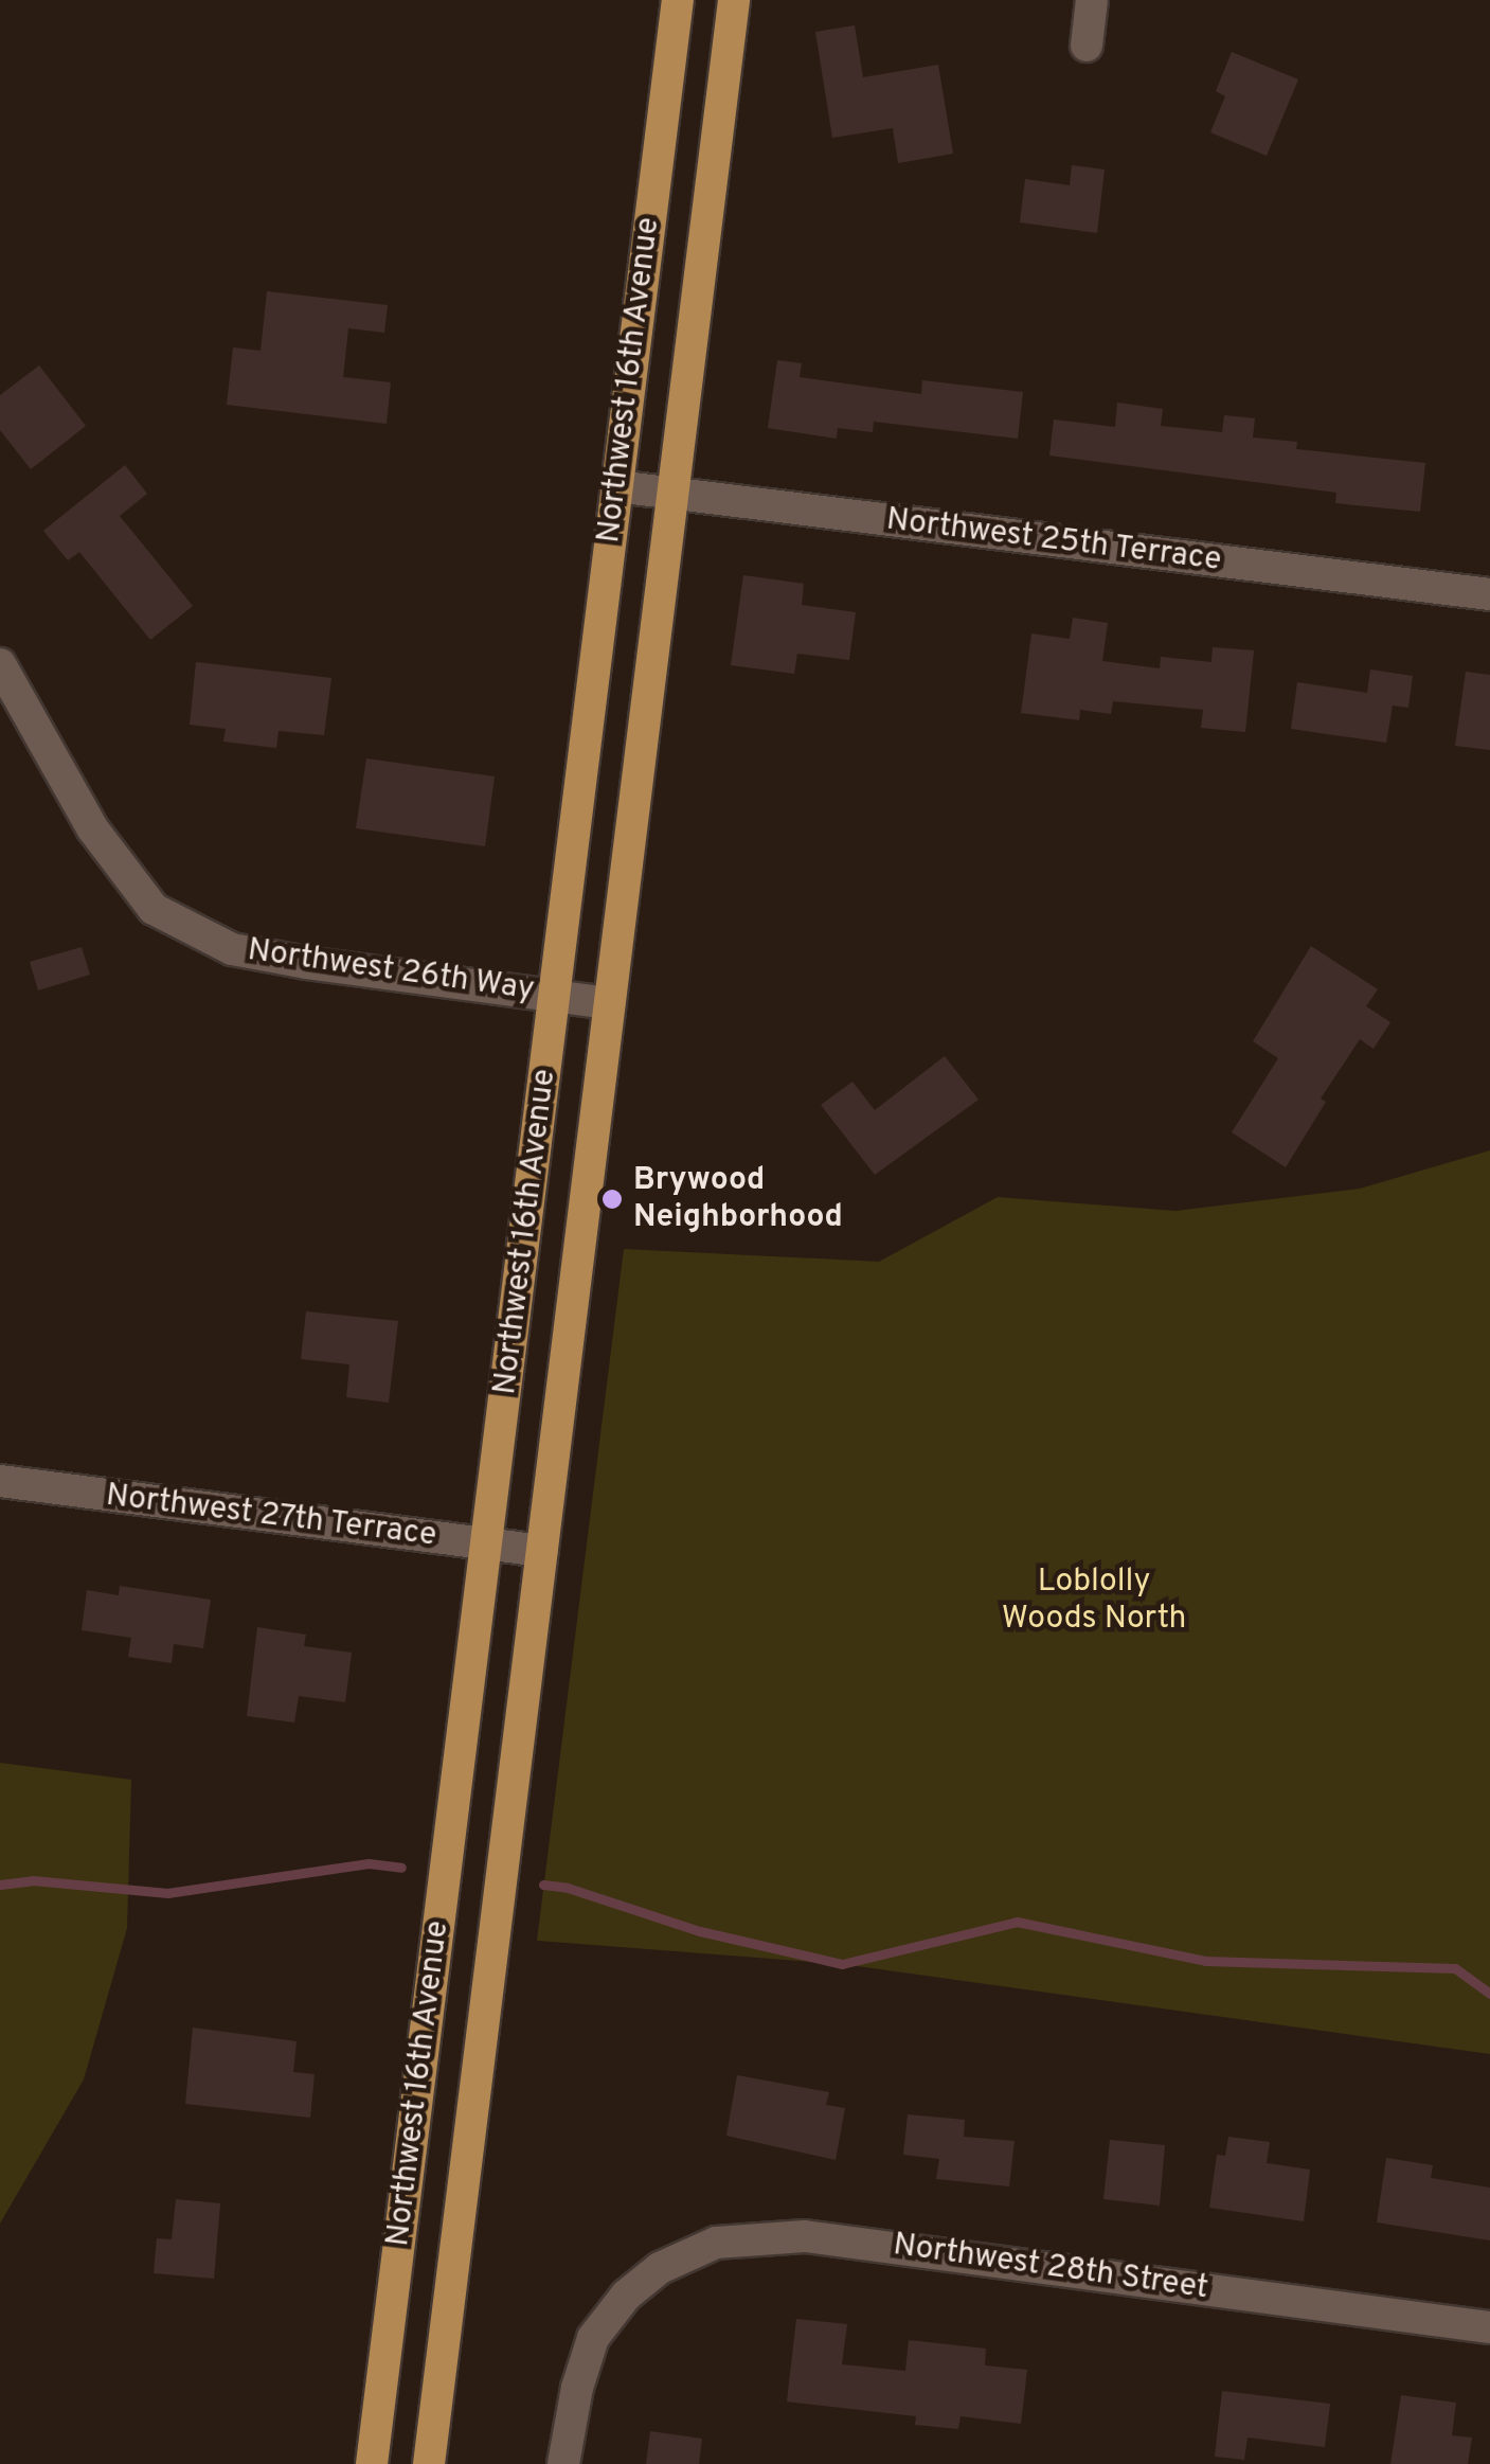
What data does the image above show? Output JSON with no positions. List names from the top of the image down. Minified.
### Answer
{"streets":{"main road":["Northwest 16th Avenue"],"street":["Northwest 25th Terrace","Northwest 26th Way","Northwest 27th Terrace","Northwest 28th Street"]},"crossings":[["Northwest 16th Avenue","Northwest 25th Terrace"],["Northwest 16th Avenue","Northwest 26th Way"],["Northwest 16th Avenue","Northwest 27th Terrace"]],"parks":["Loblolly Woods North"],"places":["Brywood Neighborhood"]}
